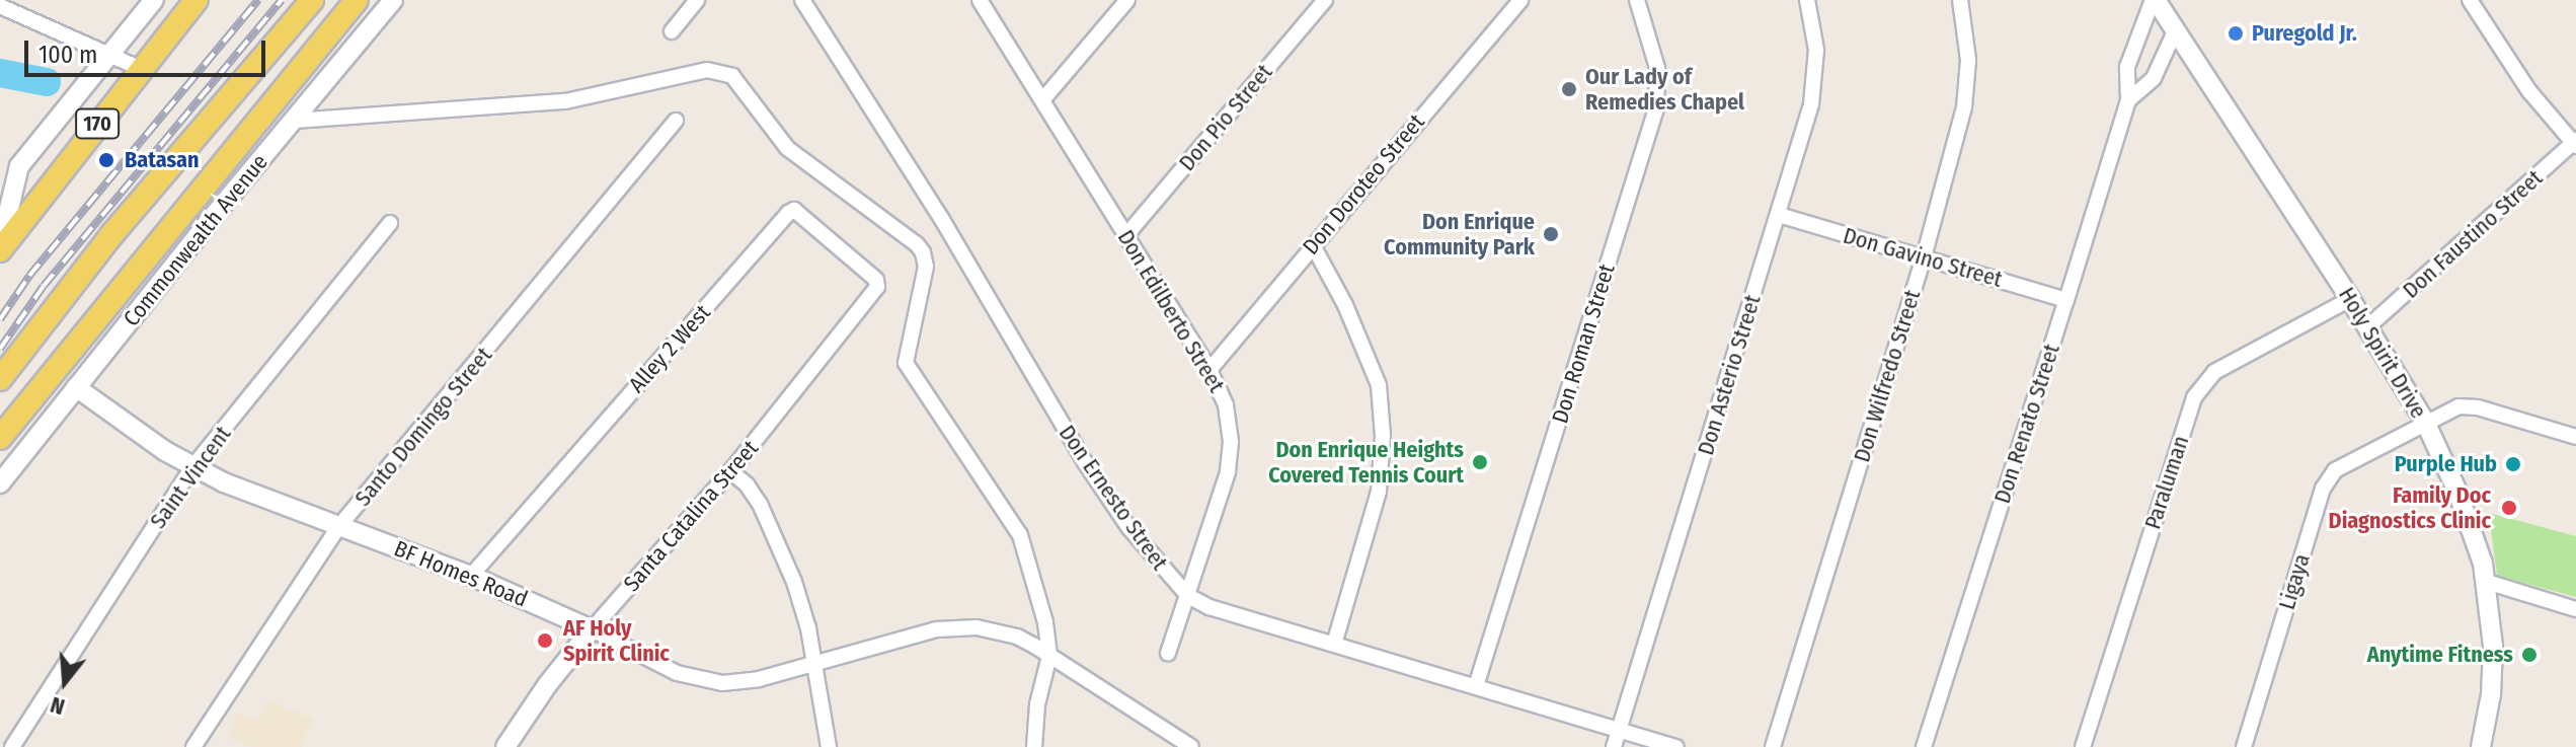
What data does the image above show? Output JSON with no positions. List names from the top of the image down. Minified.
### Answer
{"streets":{"main road":["170"],"street":["Don Pio Street","Don Doroteo Street","Don Faustino Street","Commonwealth Avenue","Don Gavino Street","Don Edilberto Street","Don Roman Street","Alley 2 West","Holy Spirit Drive","Don Asterio Street","Don Wilfredo Street","Don Renato Street","Santo Domingo Street","Saint Vincent","Paraluman","Don Ernesto Street","Santa Catalina Street","BF Homes Road","Ligaya"]},"crossings":[["Don Pio Street","Don Edilberto Street"],["Don Doroteo Street","Don Edilberto Street"],["Don Faustino Street","Holy Spirit Drive"],["Commonwealth Avenue","BF Homes Road"],["Don Gavino Street","Don Asterio Street"],["Don Gavino Street","Don Wilfredo Street"],["Don Gavino Street","Don Renato Street"],["Don Edilberto Street","Don Ernesto Street"],["Don Roman Street","Don Ernesto Street"],["Alley 2 West","Santa Catalina Street"],["Alley 2 West","BF Homes Road"],["Holy Spirit Drive","Don Renato Street"],["Holy Spirit Drive","Paraluman"],["Holy Spirit Drive","Ligaya"],["Don Asterio Street","Don Ernesto Street"],["Santo Domingo Street","BF Homes Road"],["Saint Vincent","BF Homes Road"],["Santa Catalina Street","BF Homes Road"]],"places":["Puregold Jr.","Our Lady of Remedies Chapel","Batasan","Don Enrique Community Park","Don Enrique Heights Covered Tennis Court","Purple Hub","Family Doc Diagnostics Clinic","AF Holy Spirit Clinic","Anytime Fitness"],"scale_bar":"100 m","north":"bottom"}
